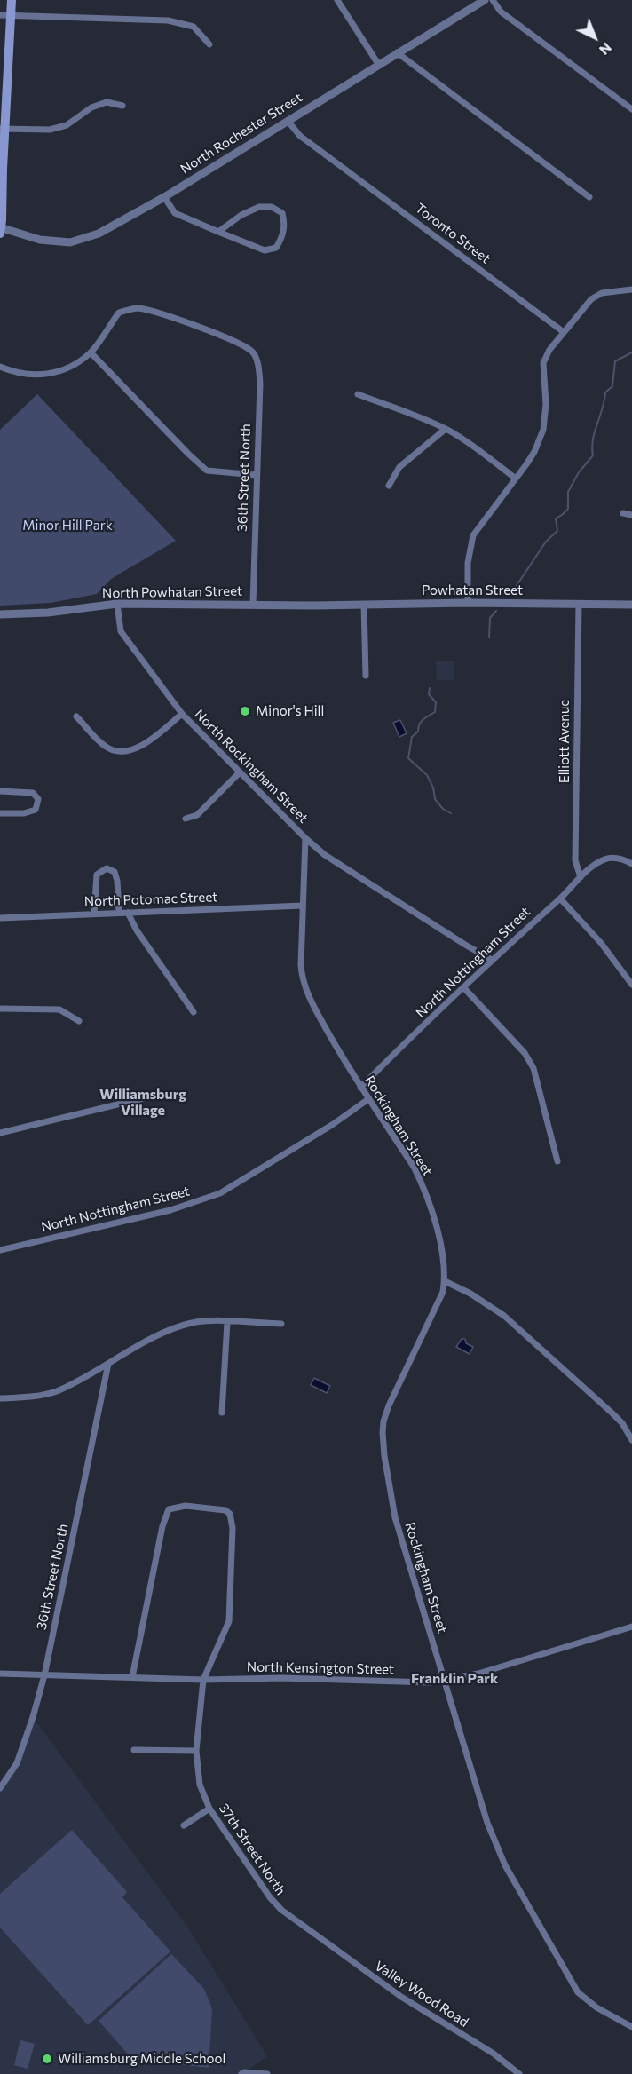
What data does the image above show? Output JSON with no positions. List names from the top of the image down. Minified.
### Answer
{"streets":{"street":["North Rochester Street","Toronto Street","36th Street North","Powhatan Street","North Powhatan Street","Elliott Avenue","North Rockingham Street","North Potomac Street","North Nottingham Street","Rockingham Street","North Kensington Street","37th Street North","Valley Wood Road"]},"crossings":[["North Rochester Street","Toronto Street"],["36th Street North","North Powhatan Street"],["36th Street North","North Kensington Street"],["Powhatan Street","North Powhatan Street"],["Powhatan Street","Elliott Avenue"],["North Powhatan Street","North Rockingham Street"],["Elliott Avenue","North Nottingham Street"],["North Rockingham Street","North Potomac Street"],["North Rockingham Street","Rockingham Street"],["North Nottingham Street","Rockingham Street"],["Rockingham Street","North Kensington Street"],["North Kensington Street","37th Street North"],["37th Street North","Valley Wood Road"]],"districts":["Williamsburg Village","Franklin Park"],"parks":["Minor Hill Park"],"places":["Minor's Hill","Williamsburg Middle School"],"north":"bottom right"}
